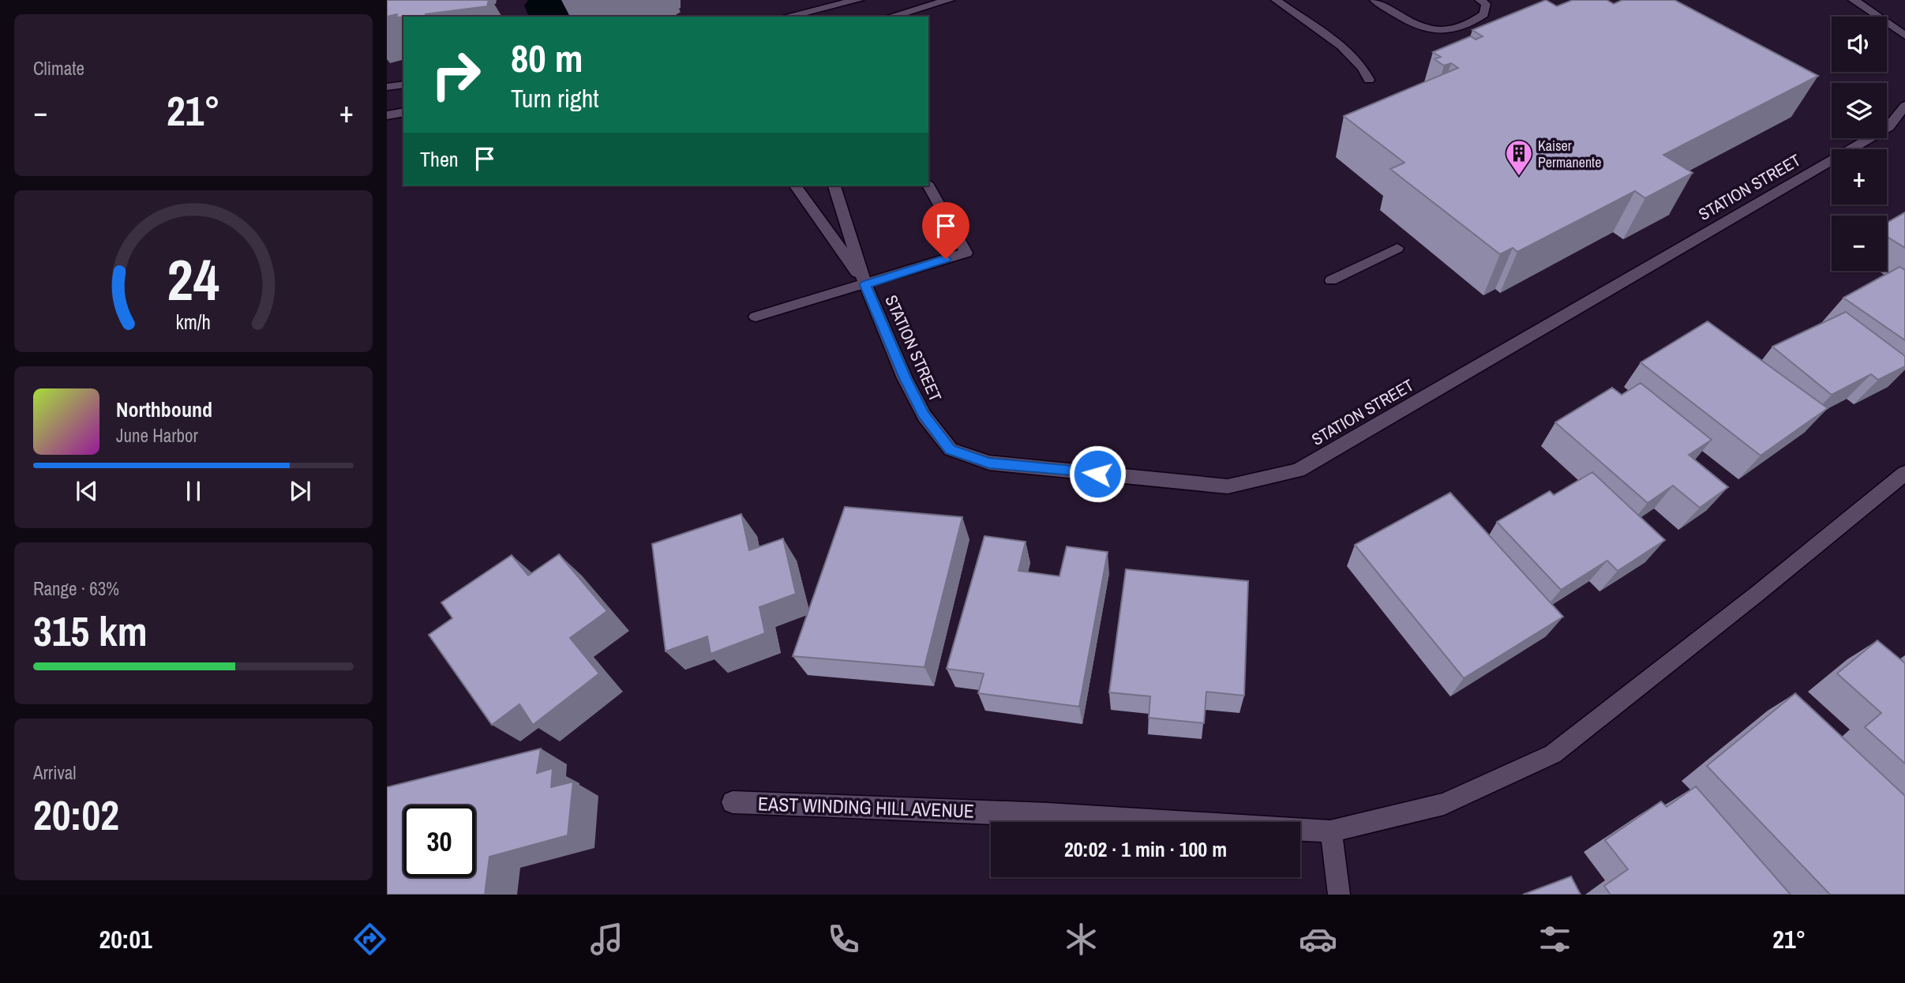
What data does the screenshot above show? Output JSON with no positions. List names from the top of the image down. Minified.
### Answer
{"streets":{"street":["STATION STREET","EAST WINDING HILL AVENUE"]},"places":{"building":["Kaiser Permanente"]},"page":{"tile":["Climate",["Range · 63%","315 km"],["Arrival","20:02"]],"map_buttons":["+","−"],"turn":["80 m","Turn right"],"heat":["−","21°","+"],"then":"Then","song":["Northbound","June Harbor"],"limit":"30","trip":"20:02 · 1 min · 100 m","tabs":["20:01","21°"],"gauge":["24","km/h"]}}
